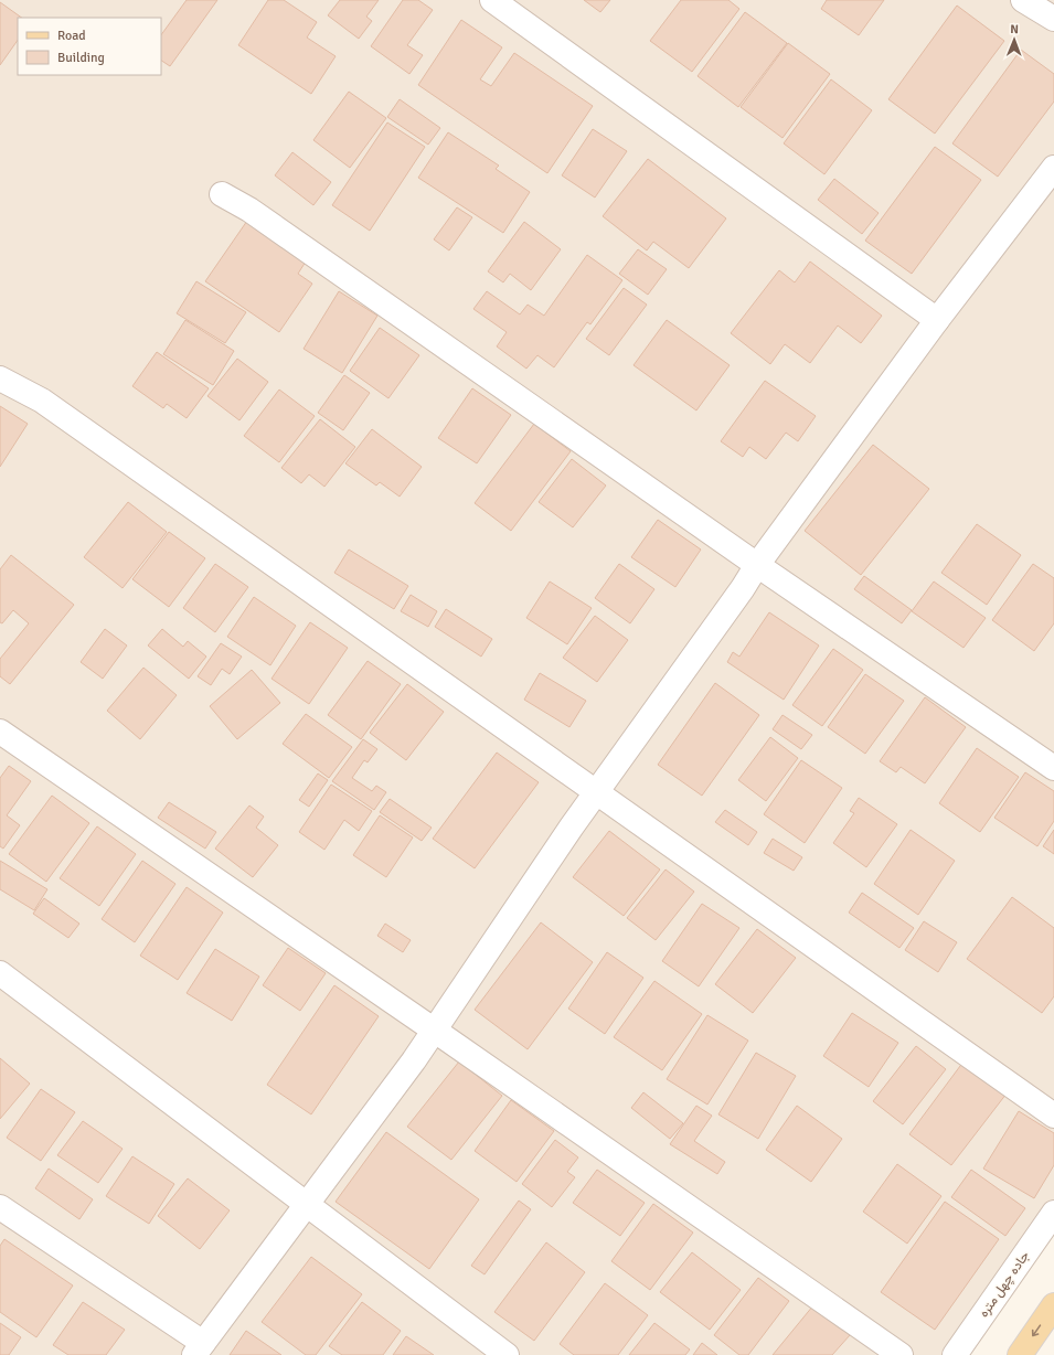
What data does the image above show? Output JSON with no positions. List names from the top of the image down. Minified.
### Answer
{"streets":{"street":["جاده چهل متره"]},"legend":["Road","Building"],"north":"top"}
